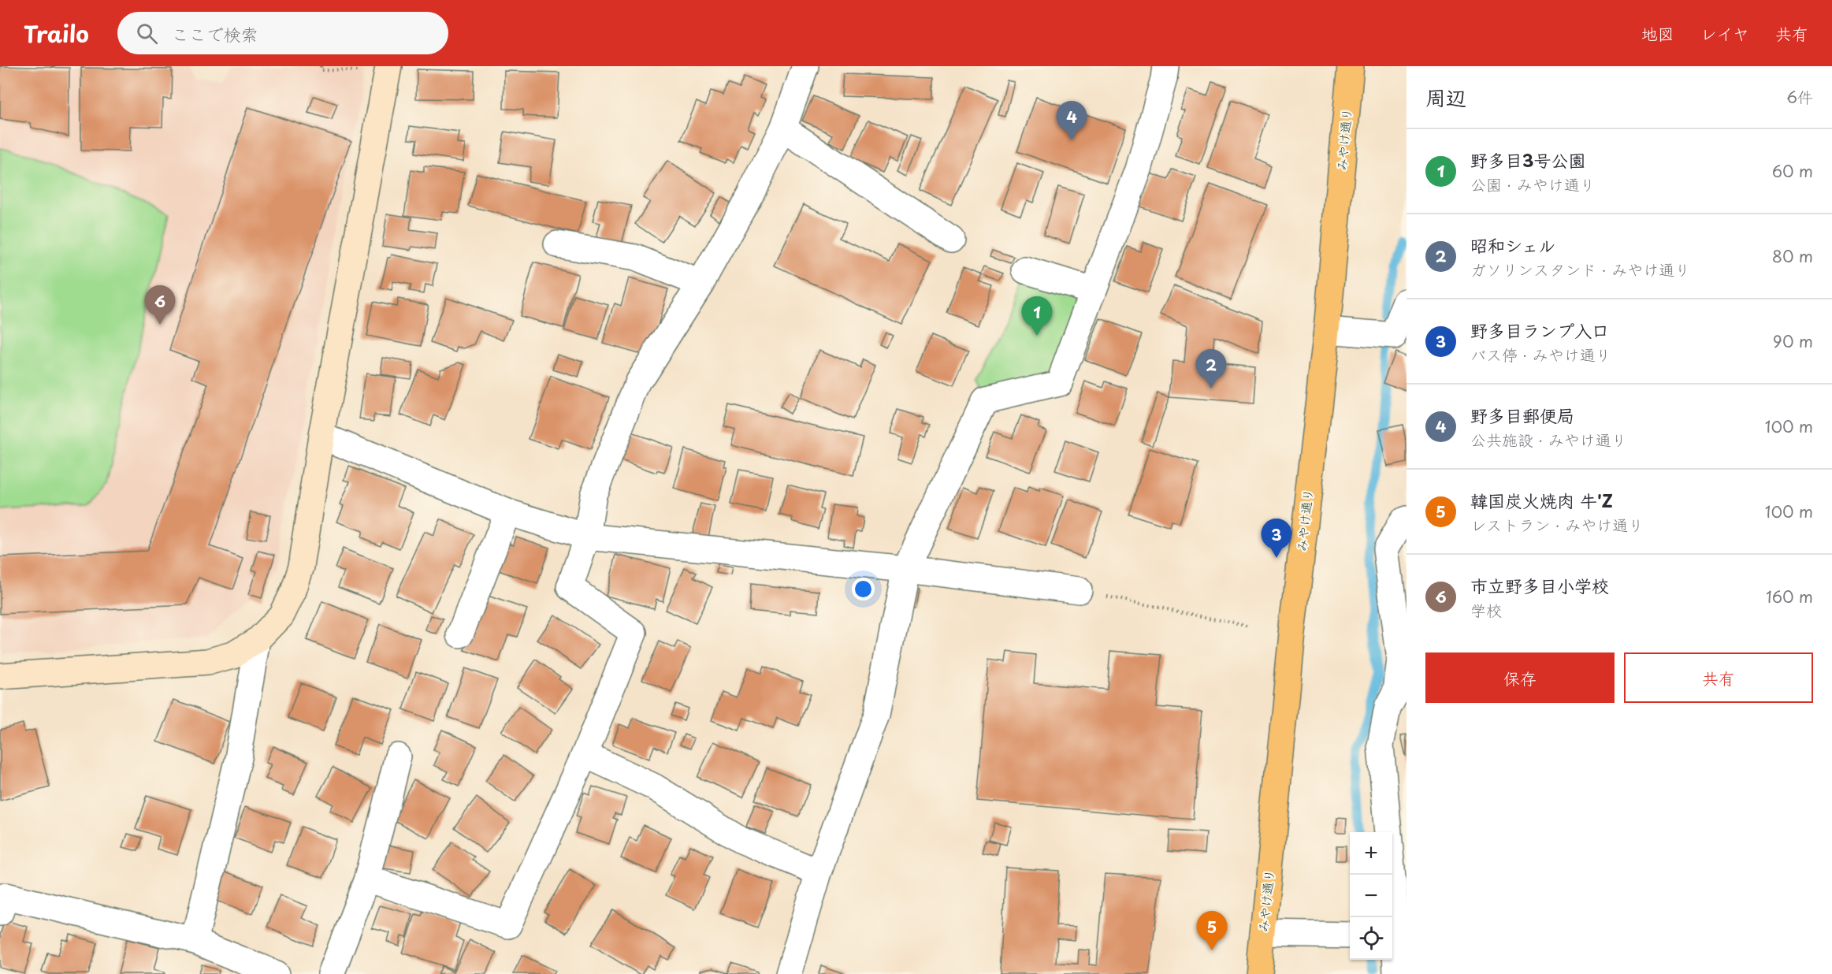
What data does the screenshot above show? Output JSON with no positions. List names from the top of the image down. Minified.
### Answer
{"streets":{"highway":["みやけ通り"]},"page":{"header":"Trailo","search":"ここで検索","nav":["地図","レイヤ","共有"],"heading":["周辺","6件"],"pins":["4","6","1","2","3","5"],"list":[{"mark":"1","name":"野多目3号公園","note":"公園 · みやけ通り","value":"60 m"},{"mark":"2","name":"昭和シェル","note":"ガソリンスタンド · みやけ通り","value":"80 m"},{"mark":"3","name":"野多目ランプ入口","note":"バス停 · みやけ通り","value":"90 m"},{"mark":"4","name":"野多目郵便局","note":"公共施設 · みやけ通り","value":"100 m"},{"mark":"5","name":"韓国炭火焼肉 牛'Z","note":"レストラン · みやけ通り","value":"100 m"},{"mark":"6","name":"市立野多目小学校","note":"学校","value":"160 m"}],"buttons":["保存","共有"],"map_buttons":["+","−"]}}
